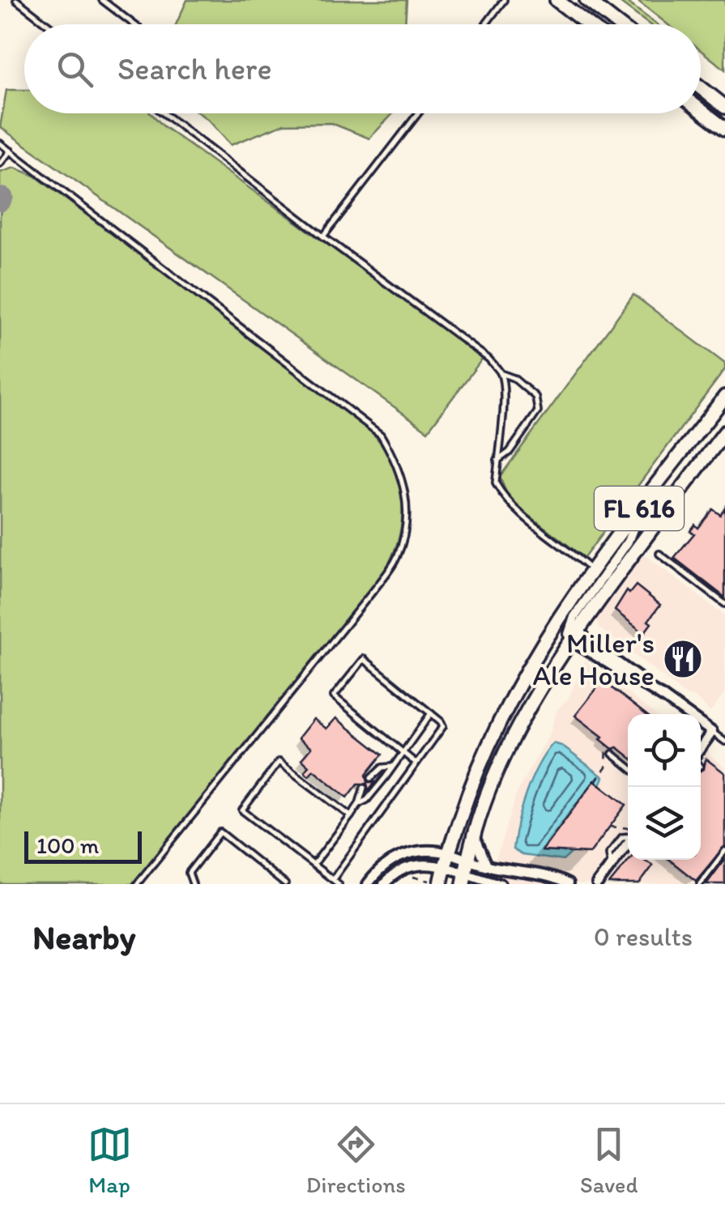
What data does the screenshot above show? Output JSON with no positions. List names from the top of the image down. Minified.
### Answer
{"streets":{"main road":["FL 616"]},"places":{"restaurant":["Miller's Ale House"]},"scale_bar":"100 m","page":{"search":"Search here","scale":"100 m","heading":["Nearby","0 results"],"nav":["Map","Directions","Saved"]}}
